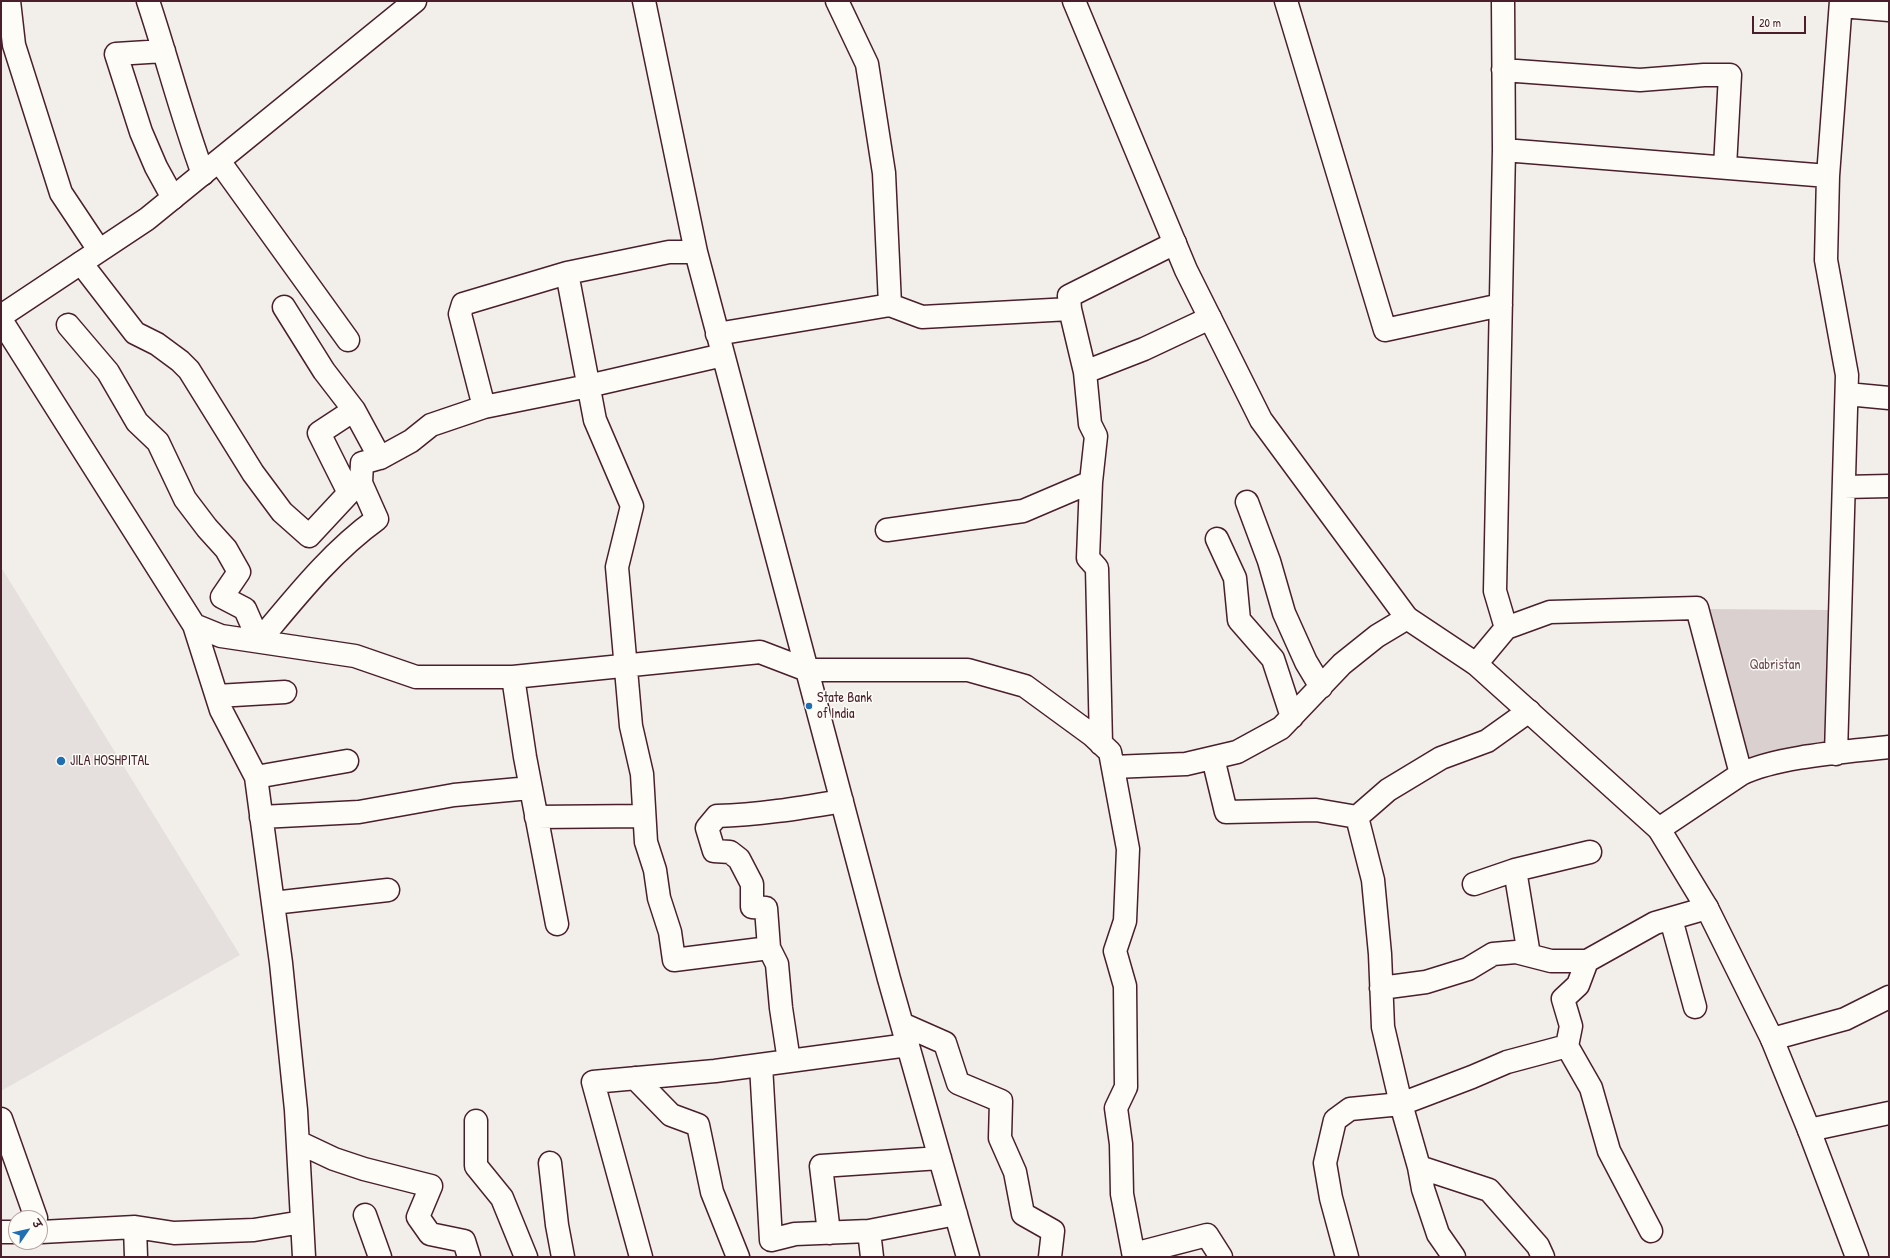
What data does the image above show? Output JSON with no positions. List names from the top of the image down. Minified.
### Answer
{"parks":["Qabristan"],"places":["State Bank of India","JILA HOSHPITAL"],"scale_bar":"20 m","north":"top right"}
